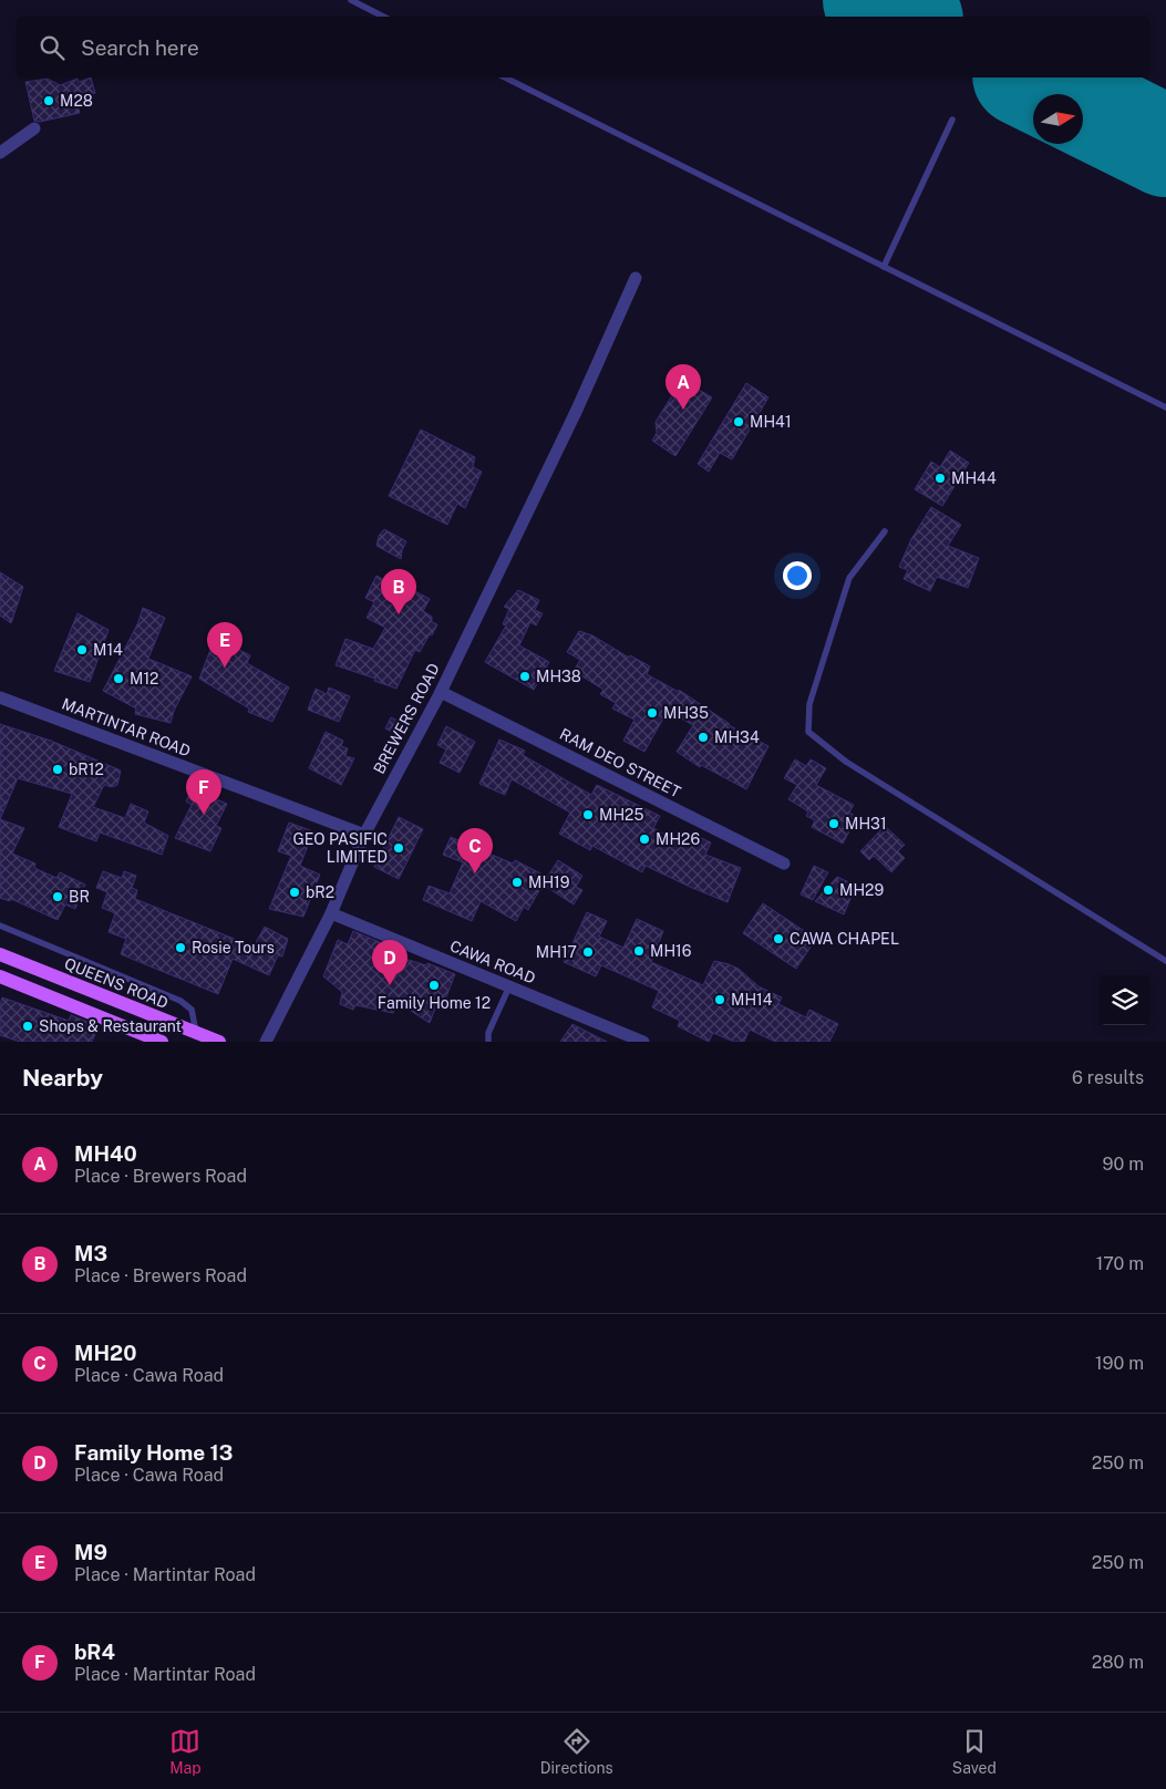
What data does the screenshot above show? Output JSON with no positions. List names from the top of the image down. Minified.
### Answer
{"streets":{"main road":["QUEENS ROAD"],"street":["BREWERS ROAD","MARTINTAR ROAD","RAM DEO STREET","CAWA ROAD"]},"crossings":[["BREWERS ROAD","MARTINTAR ROAD"],["BREWERS ROAD","RAM DEO STREET"],["BREWERS ROAD","CAWA ROAD"]],"places":["M28","MH41","MH44","M14","MH38","M12","MH35","MH34","bR12","MH25","MH31","MH26","GEO PASIFIC LIMITED","MH19","MH29","bR2","BR","CAWA CHAPEL","Rosie Tours","MH16","MH17","Family Home 12","MH14","Shops & Restaurant"],"north":"right","page":{"search":"Search here","pins":["A","B","E","F","C","D"],"heading":["Nearby","6 results"],"list":[{"mark":"A","name":"MH40","note":"Place · Brewers Road","value":"90 m"},{"mark":"B","name":"M3","note":"Place · Brewers Road","value":"170 m"},{"mark":"C","name":"MH20","note":"Place · Cawa Road","value":"190 m"},{"mark":"D","name":"Family Home 13","note":"Place · Cawa Road","value":"250 m"},{"mark":"E","name":"M9","note":"Place · Martintar Road","value":"250 m"},{"mark":"F","name":"bR4","note":"Place · Martintar Road","value":"280 m"}],"nav":["Map","Directions","Saved"]}}
